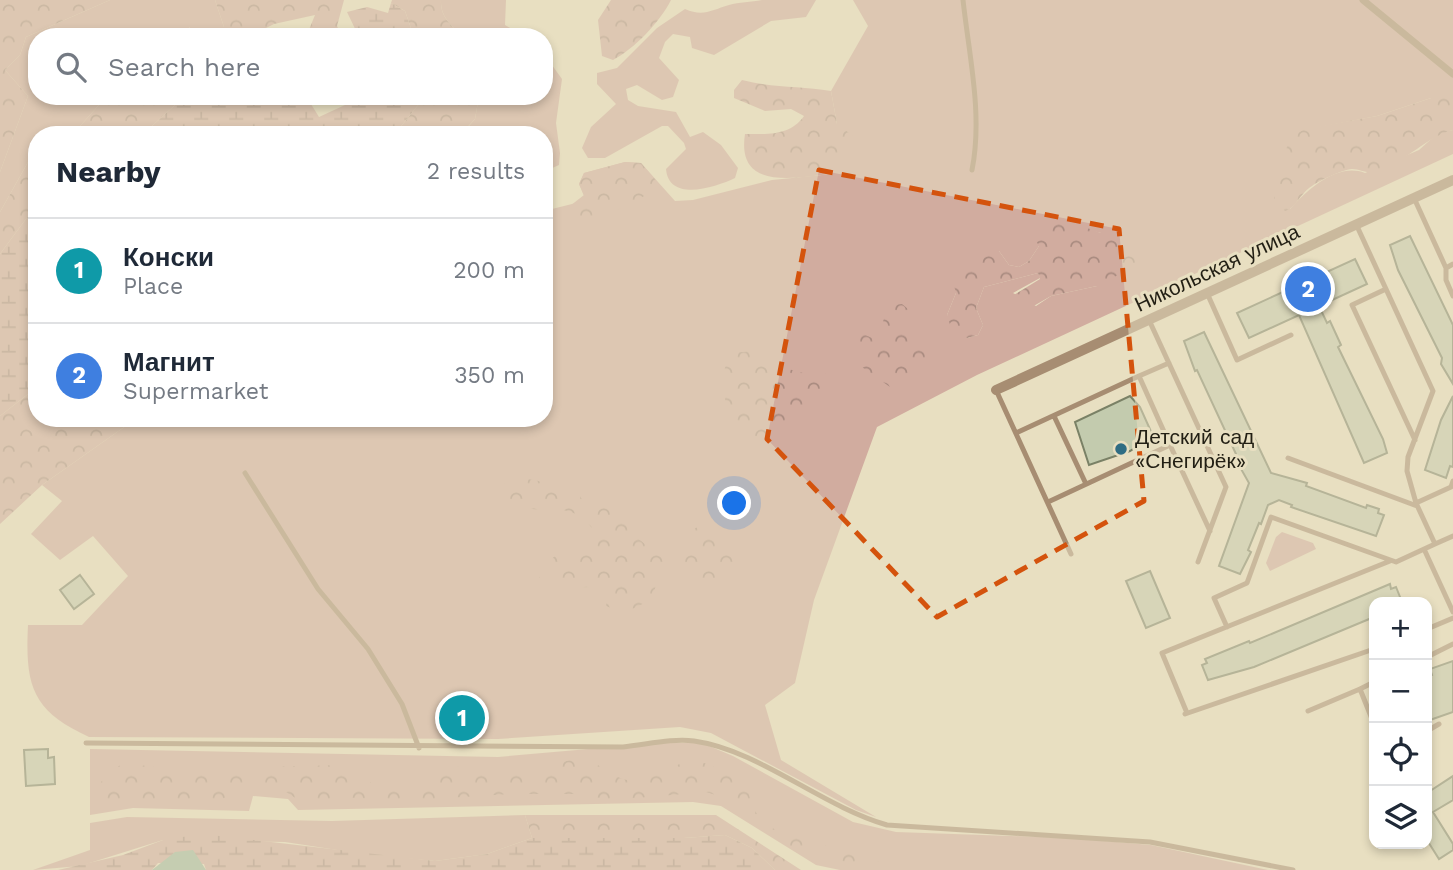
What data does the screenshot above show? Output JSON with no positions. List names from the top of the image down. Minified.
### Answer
{"streets":{"street":["Никольская улица"]},"places":["Детский сад «Снегирёк»"],"page":{"search":"Search here","heading":["Nearby","2 results"],"list":[{"mark":"1","name":"Конски","note":"Place","value":"200 m"},{"mark":"2","name":"Магнит","note":"Supermarket","value":"350 m"}],"pins":["2","1"],"map_buttons":["+","−"]}}
